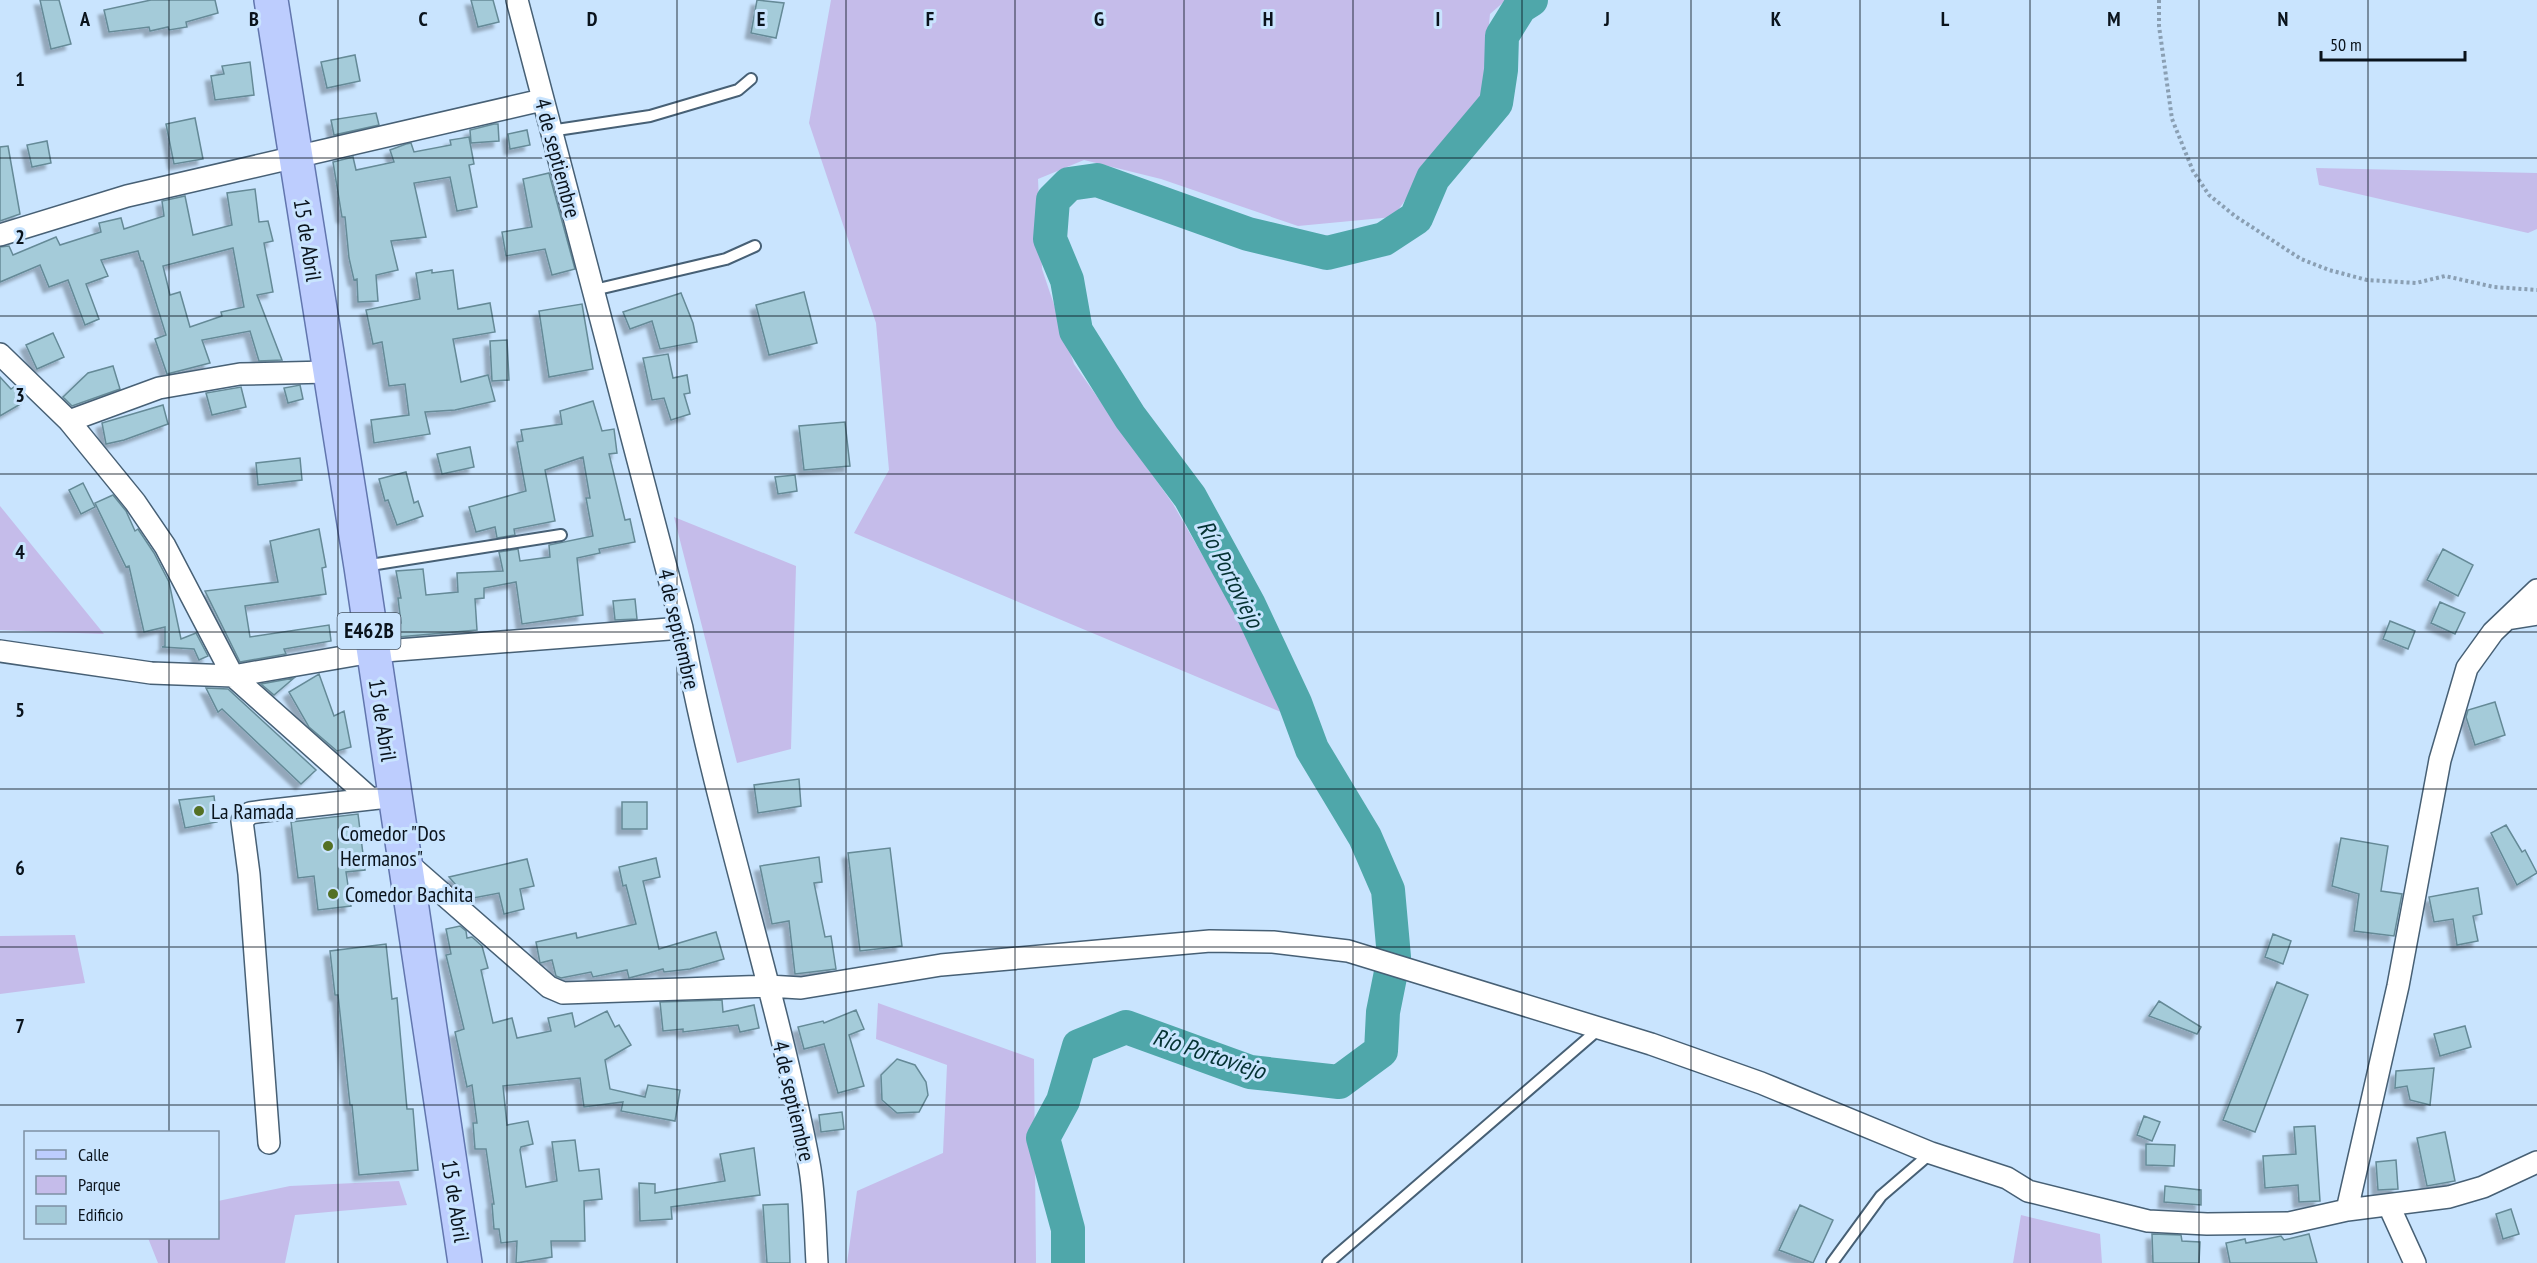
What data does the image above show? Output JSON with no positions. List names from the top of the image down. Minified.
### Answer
{"streets":{"main road":["15 de Abril","E462B"],"street":["4 de septiembre"]},"water":["Río Portoviejo"],"places":["La Ramada","Comedor \"Dos Hermanos\"","Comedor Bachita"],"legend":["Calle","Parque","Edificio"],"scale_bar":"50 m","grid":{"columns":["A","B","C","D","E","F","G","H","I","J","K","L","M","N"],"rows":["1","2","3","4","5","6","7"]}}
